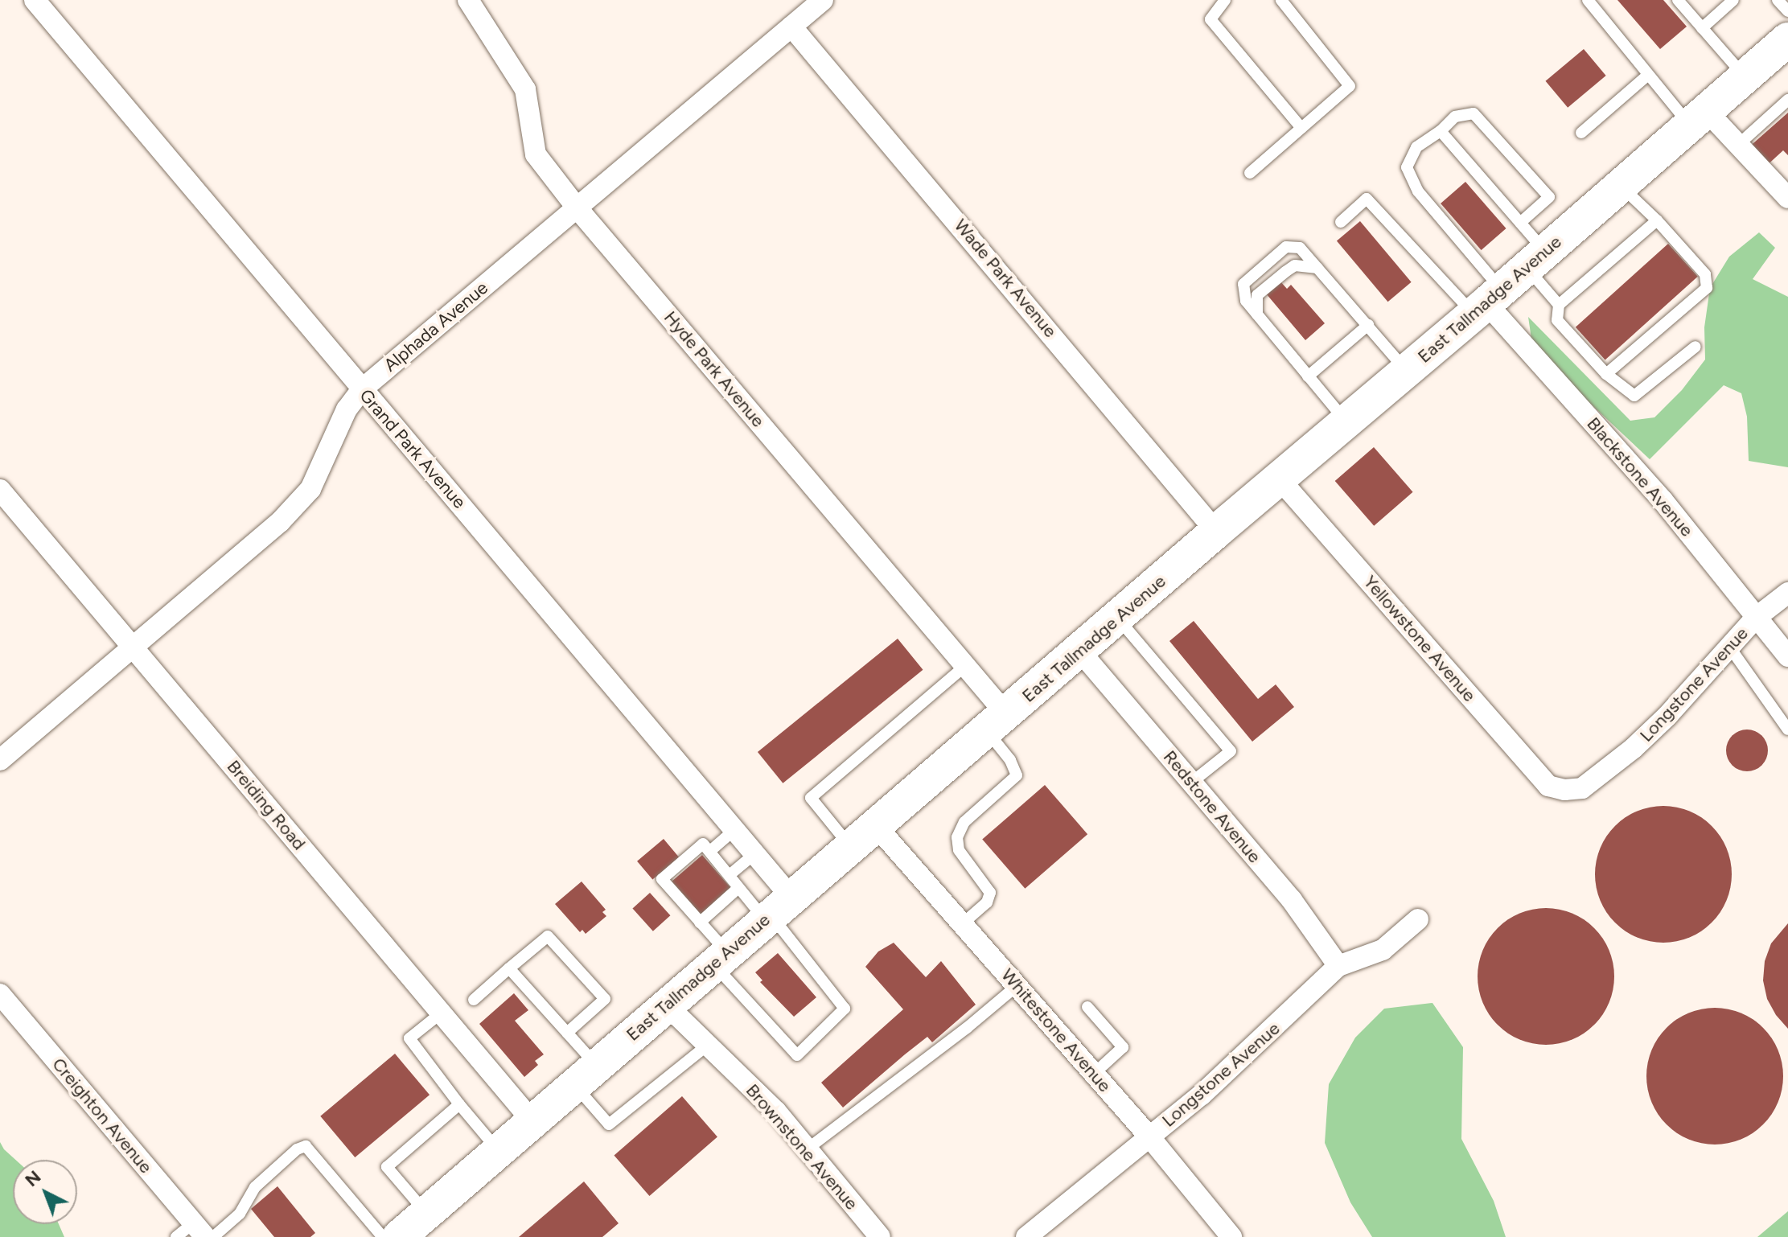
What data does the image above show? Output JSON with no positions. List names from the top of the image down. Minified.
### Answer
{"streets":{"main road":["East Tallmadge Avenue"],"street":["Wade Park Avenue","Alphada Avenue","Hyde Park Avenue","Grand Park Avenue","Blackstone Avenue","Yellowstone Avenue","Longstone Avenue","Breiding Road","Redstone Avenue","Whitestone Avenue","Creighton Avenue","Brownstone Avenue"]},"crossings":[["Wade Park Avenue","East Tallmadge Avenue"],["Wade Park Avenue","Alphada Avenue"],["East Tallmadge Avenue","Hyde Park Avenue"],["East Tallmadge Avenue","Grand Park Avenue"],["East Tallmadge Avenue","Blackstone Avenue"],["East Tallmadge Avenue","Yellowstone Avenue"],["East Tallmadge Avenue","Breiding Road"],["East Tallmadge Avenue","Redstone Avenue"],["East Tallmadge Avenue","Whitestone Avenue"],["East Tallmadge Avenue","Brownstone Avenue"],["Alphada Avenue","Hyde Park Avenue"],["Alphada Avenue","Grand Park Avenue"],["Alphada Avenue","Breiding Road"],["Blackstone Avenue","Longstone Avenue"],["Yellowstone Avenue","Longstone Avenue"],["Longstone Avenue","Redstone Avenue"],["Longstone Avenue","Whitestone Avenue"]],"north":"top left"}
